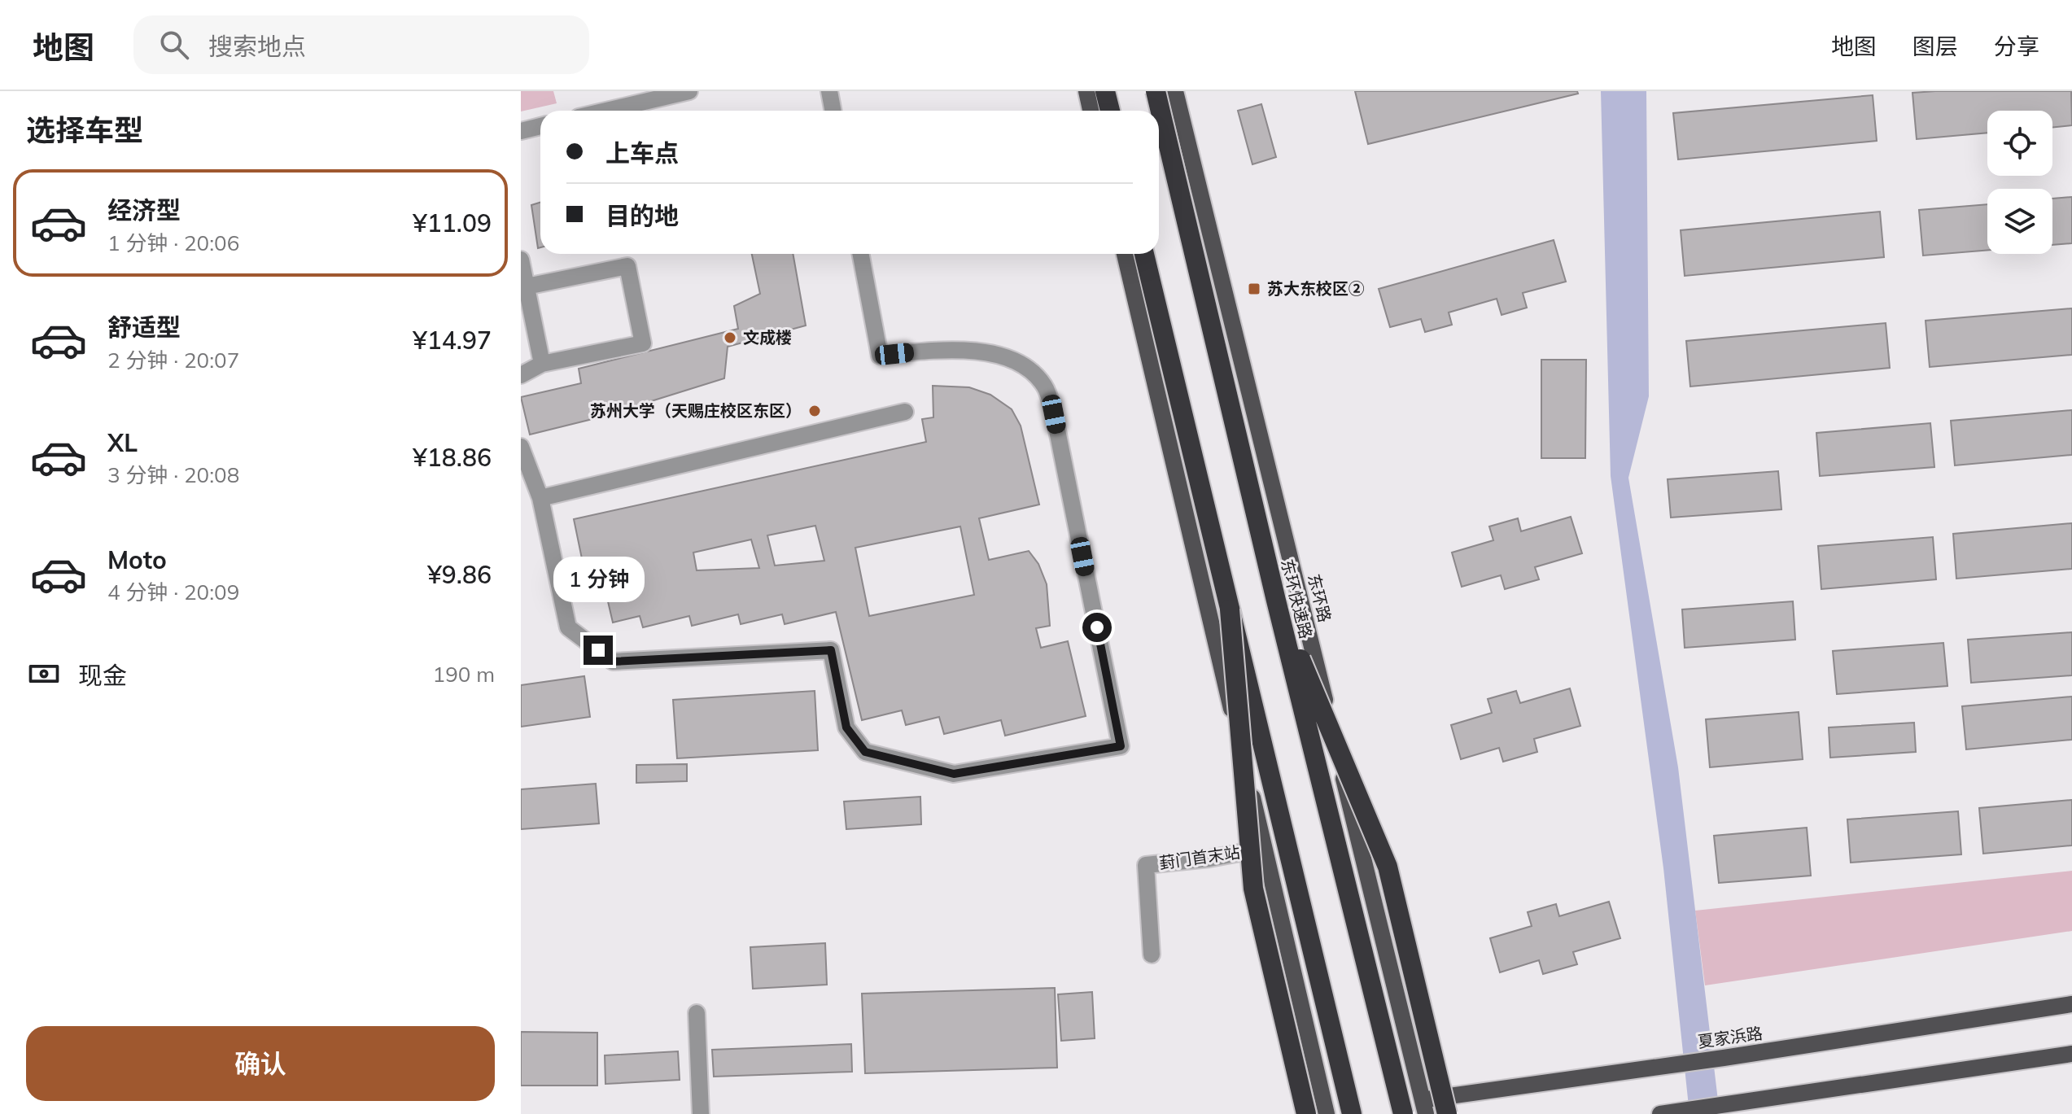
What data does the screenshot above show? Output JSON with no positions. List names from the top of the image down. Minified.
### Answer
{"streets":{"highway":["东环快速路"],"main road":["东环路","夏家浜路"],"street":["葑门首末站"]},"crossings":[["东环路","夏家浜路"]],"places":{"transit":["苏大东校区②"],"other":["文成楼","苏州大学（天赐庄校区东区）"]},"page":{"header":"地图","search":"搜索地点","nav":["地图","图层","分享"],"heading":"选择车型","banner":["上车点","目的地"],"list":[{"name":"经济型","note":"1 分钟 · 20:06","value":"¥11.09"},{"name":"舒适型","note":"2 分钟 · 20:07","value":"¥14.97"},{"name":"XL","note":"3 分钟 · 20:08","value":"¥18.86"},{"name":"Moto","note":"4 分钟 · 20:09","value":"¥9.86"}],"bubble":"1 分钟","pay":["现金","190 m"],"buttons":"确认"}}
